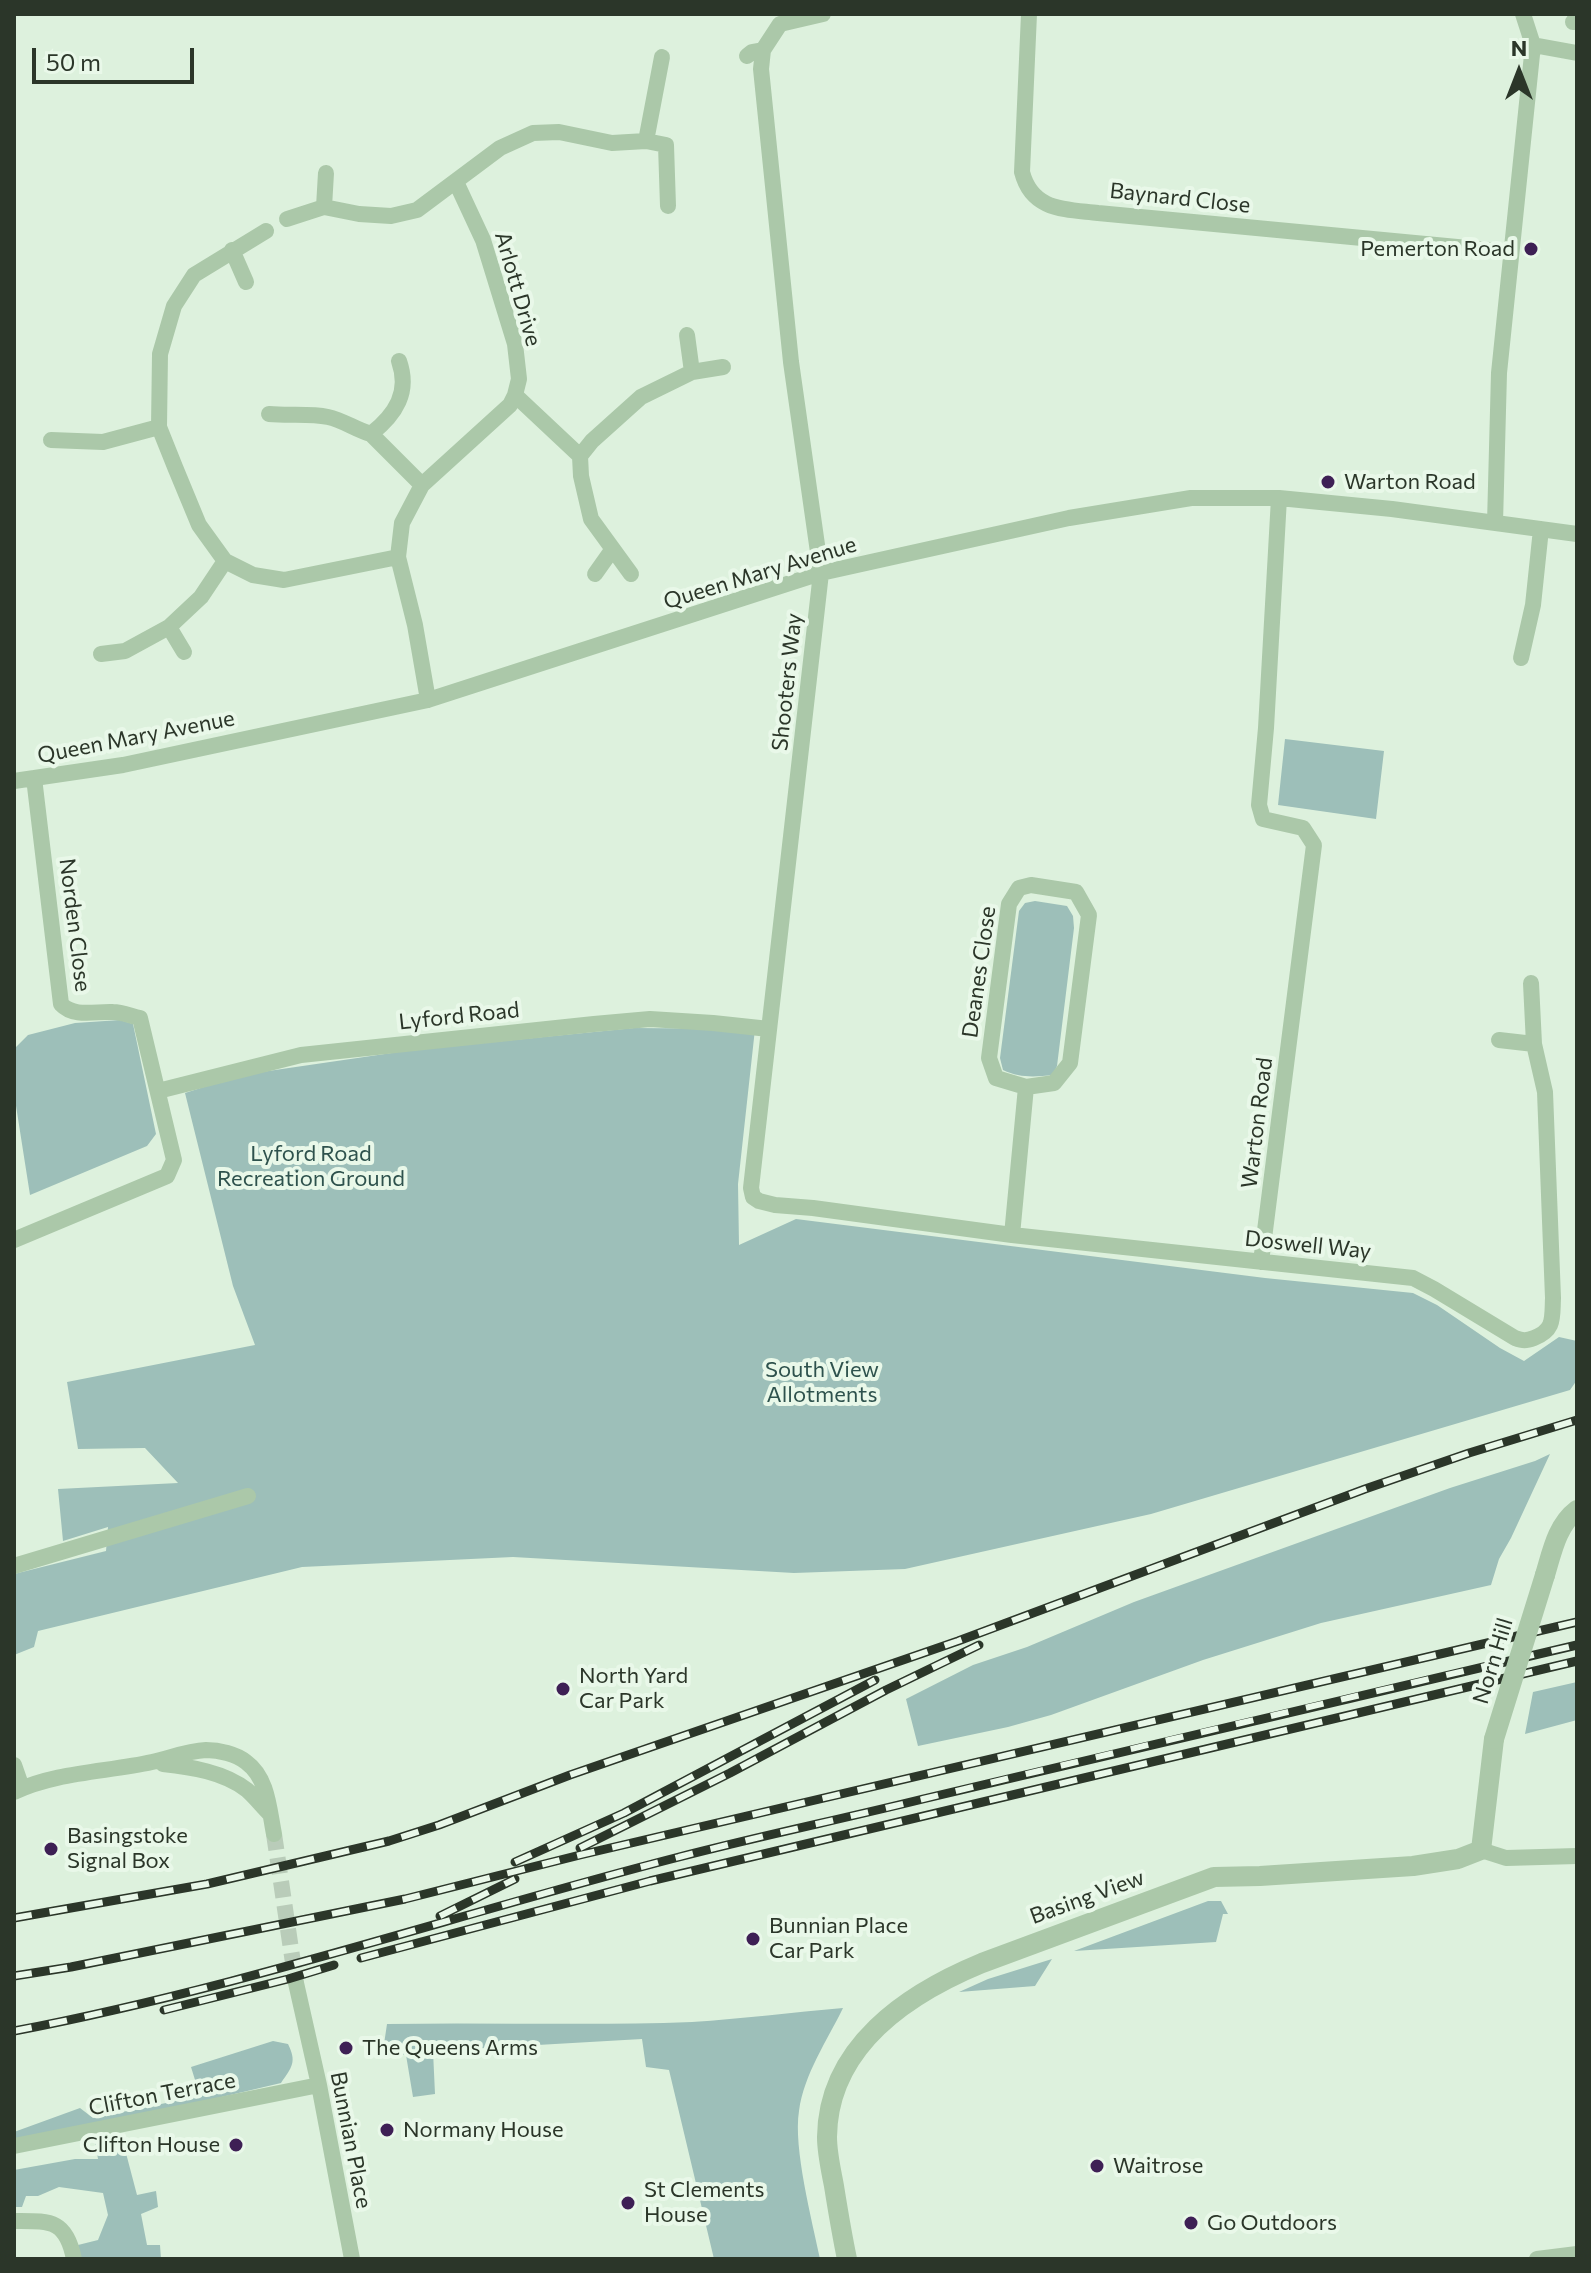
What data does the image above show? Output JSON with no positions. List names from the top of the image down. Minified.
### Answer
{"streets":{"street":["Baynard Close","Arlott Drive","Queen Mary Avenue","Shooters Way","Norden Close","Deanes Close","Lyford Road","Warton Road","Doswell Way","Norn Hill","Basing View","Clifton Terrace","Bunnian Place"]},"crossings":[["Queen Mary Avenue","Shooters Way"],["Queen Mary Avenue","Norden Close"],["Queen Mary Avenue","Warton Road"],["Shooters Way","Lyford Road"],["Shooters Way","Doswell Way"],["Norden Close","Lyford Road"],["Warton Road","Doswell Way"],["Norn Hill","Basing View"],["Clifton Terrace","Bunnian Place"]],"parks":["Lyford Road Recreation Ground","South View Allotments"],"places":["Pemerton Road","Warton Road","North Yard Car Park","Basingstoke Signal Box","Bunnian Place Car Park","The Queens Arms","Normany House","Clifton House","Waitrose","St Clements House","Go Outdoors"],"scale_bar":"50 m","north":"top"}
